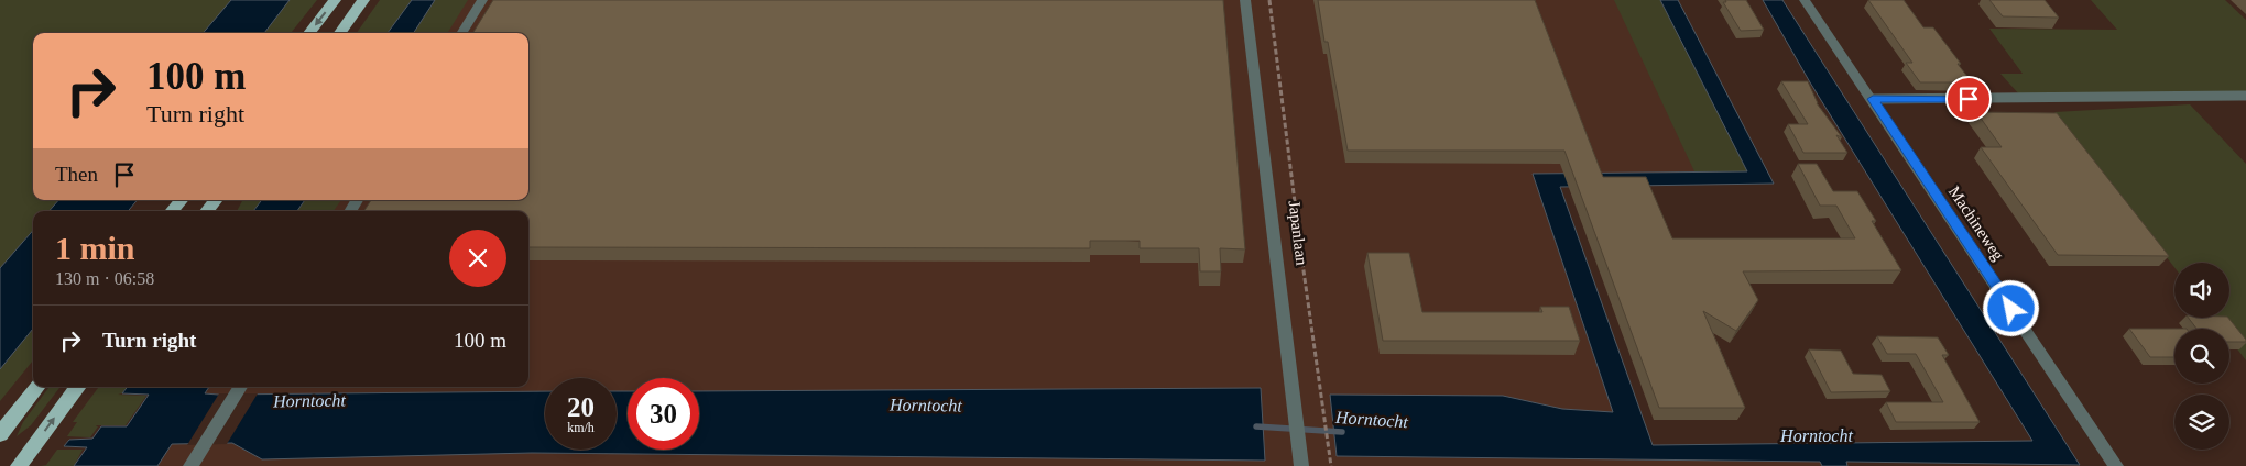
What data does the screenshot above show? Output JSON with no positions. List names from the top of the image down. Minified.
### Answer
{"streets":{"street":["Machineweg","Japanlaan"]},"water":["Horntocht"],"page":{"turn":["100 m","Turn right"],"then":"Then","heading":["1 min","130 m · 06:58"],"list":[{"name":"Turn right","value":"100 m"}],"speed":"20 km/h","limit":"30"}}
